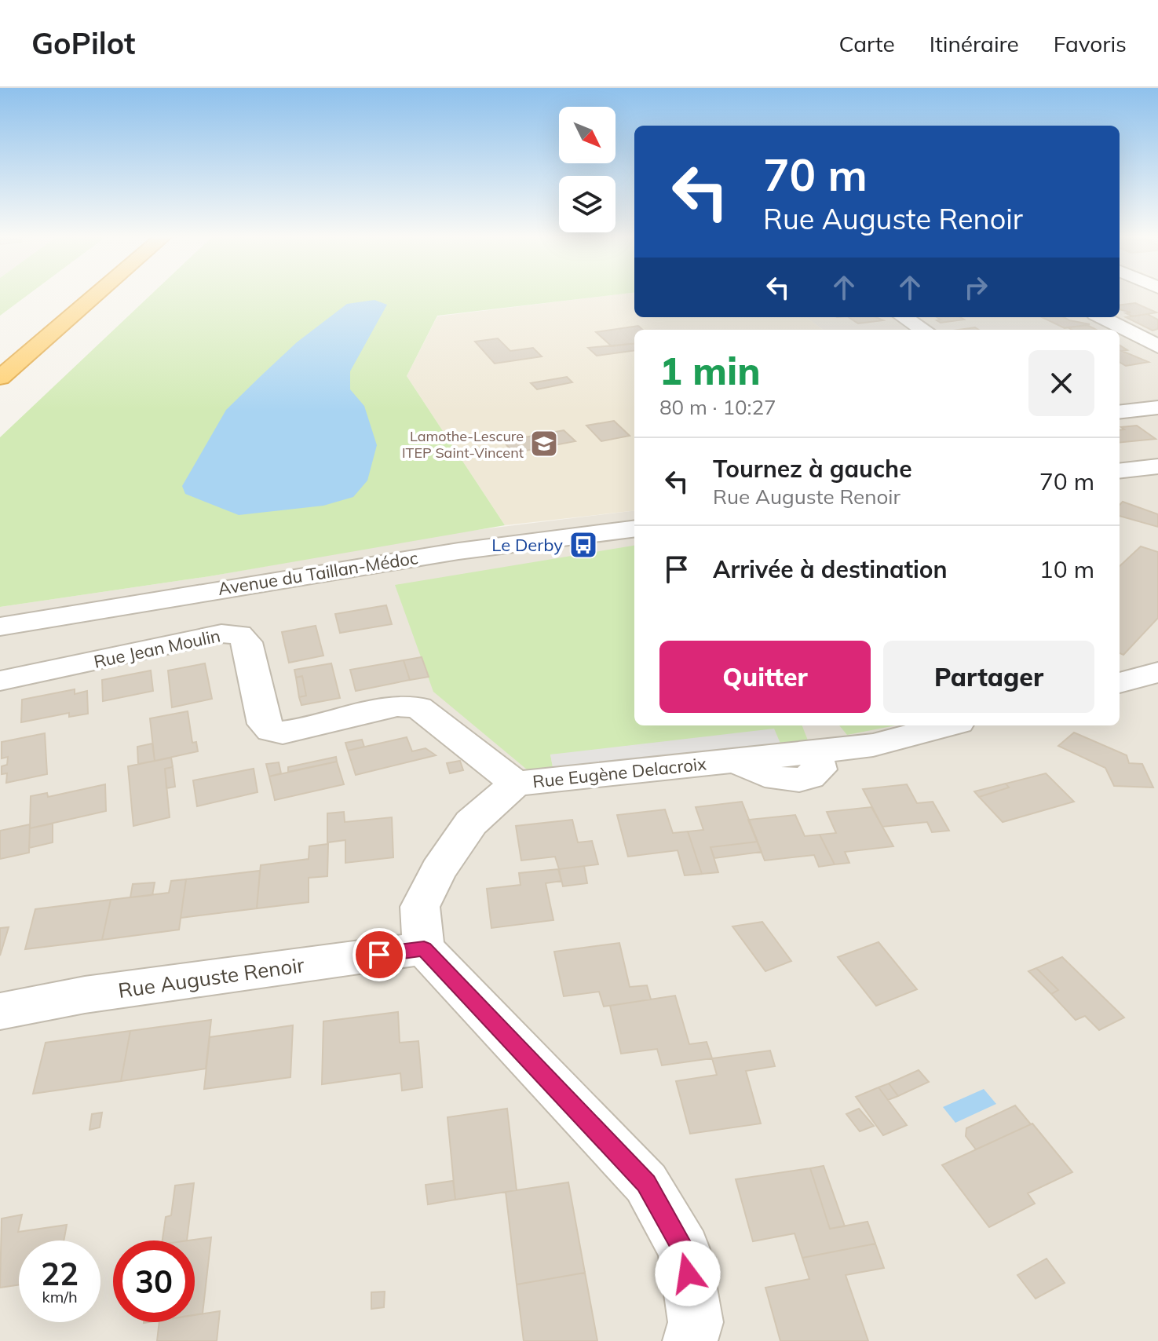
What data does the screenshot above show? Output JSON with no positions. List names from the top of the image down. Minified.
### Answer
{"streets":{"street":["Avenue du Taillan-Médoc","Rue Jean Moulin","Rue Eugène Delacroix","Rue Auguste Renoir"]},"crossings":[["Rue Jean Moulin","Rue Eugène Delacroix"],["Rue Eugène Delacroix","Rue Auguste Renoir"]],"places":{"school or university":["Lamothe-Lescure ITEP Saint-Vincent"],"bus stop":["Le Derby"]},"north":"bottom right","page":{"header":"GoPilot","nav":["Carte","Itinéraire","Favoris"],"turn":["70 m","Rue Auguste Renoir"],"heading":["1 min","80 m · 10:27"],"list":[{"name":"Tournez à gauche","note":"Rue Auguste Renoir","value":"70 m"},{"name":"Arrivée à destination","value":"10 m"}],"buttons":["Quitter","Partager"],"speed":"22 km/h","limit":"30"}}
